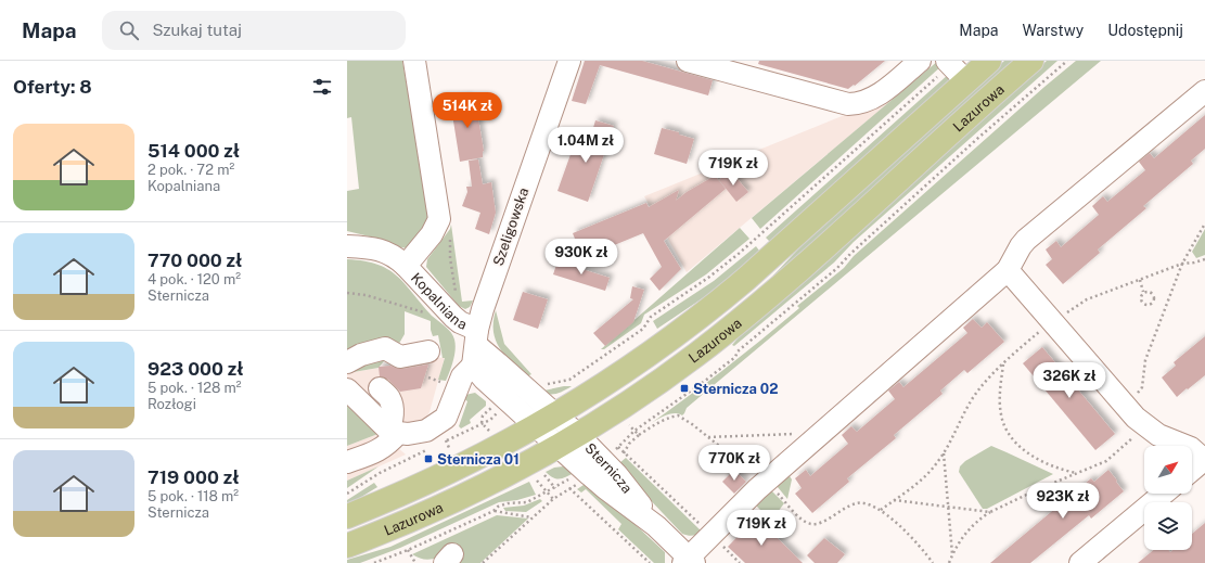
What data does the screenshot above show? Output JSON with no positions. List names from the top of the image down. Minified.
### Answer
{"streets":{"main road":["Lazurowa"],"street":["Szeligowska","Kopalniana","Sternicza"]},"crossings":[["Lazurowa","Sternicza"],["Szeligowska","Kopalniana"]],"places":{"transit":["Sternicza 02","Sternicza 01"]},"north":"top right","page":{"header":"Mapa","search":"Szukaj tutaj","nav":["Mapa","Warstwy","Udostępnij"],"heading":"Oferty: 8","price":["514K zł","1.04M zł","719K zł","930K zł","326K zł","770K zł","923K zł","719K zł"],"list":[{"name":"514 000 zł","note":"2 pok. · 72 m² · Kopalniana"},{"name":"770 000 zł","note":"4 pok. · 120 m² · Sternicza"},{"name":"923 000 zł","note":"5 pok. · 128 m² · Rozłogi"},{"name":"719 000 zł","note":"5 pok. · 118 m² · Sternicza"}]}}
